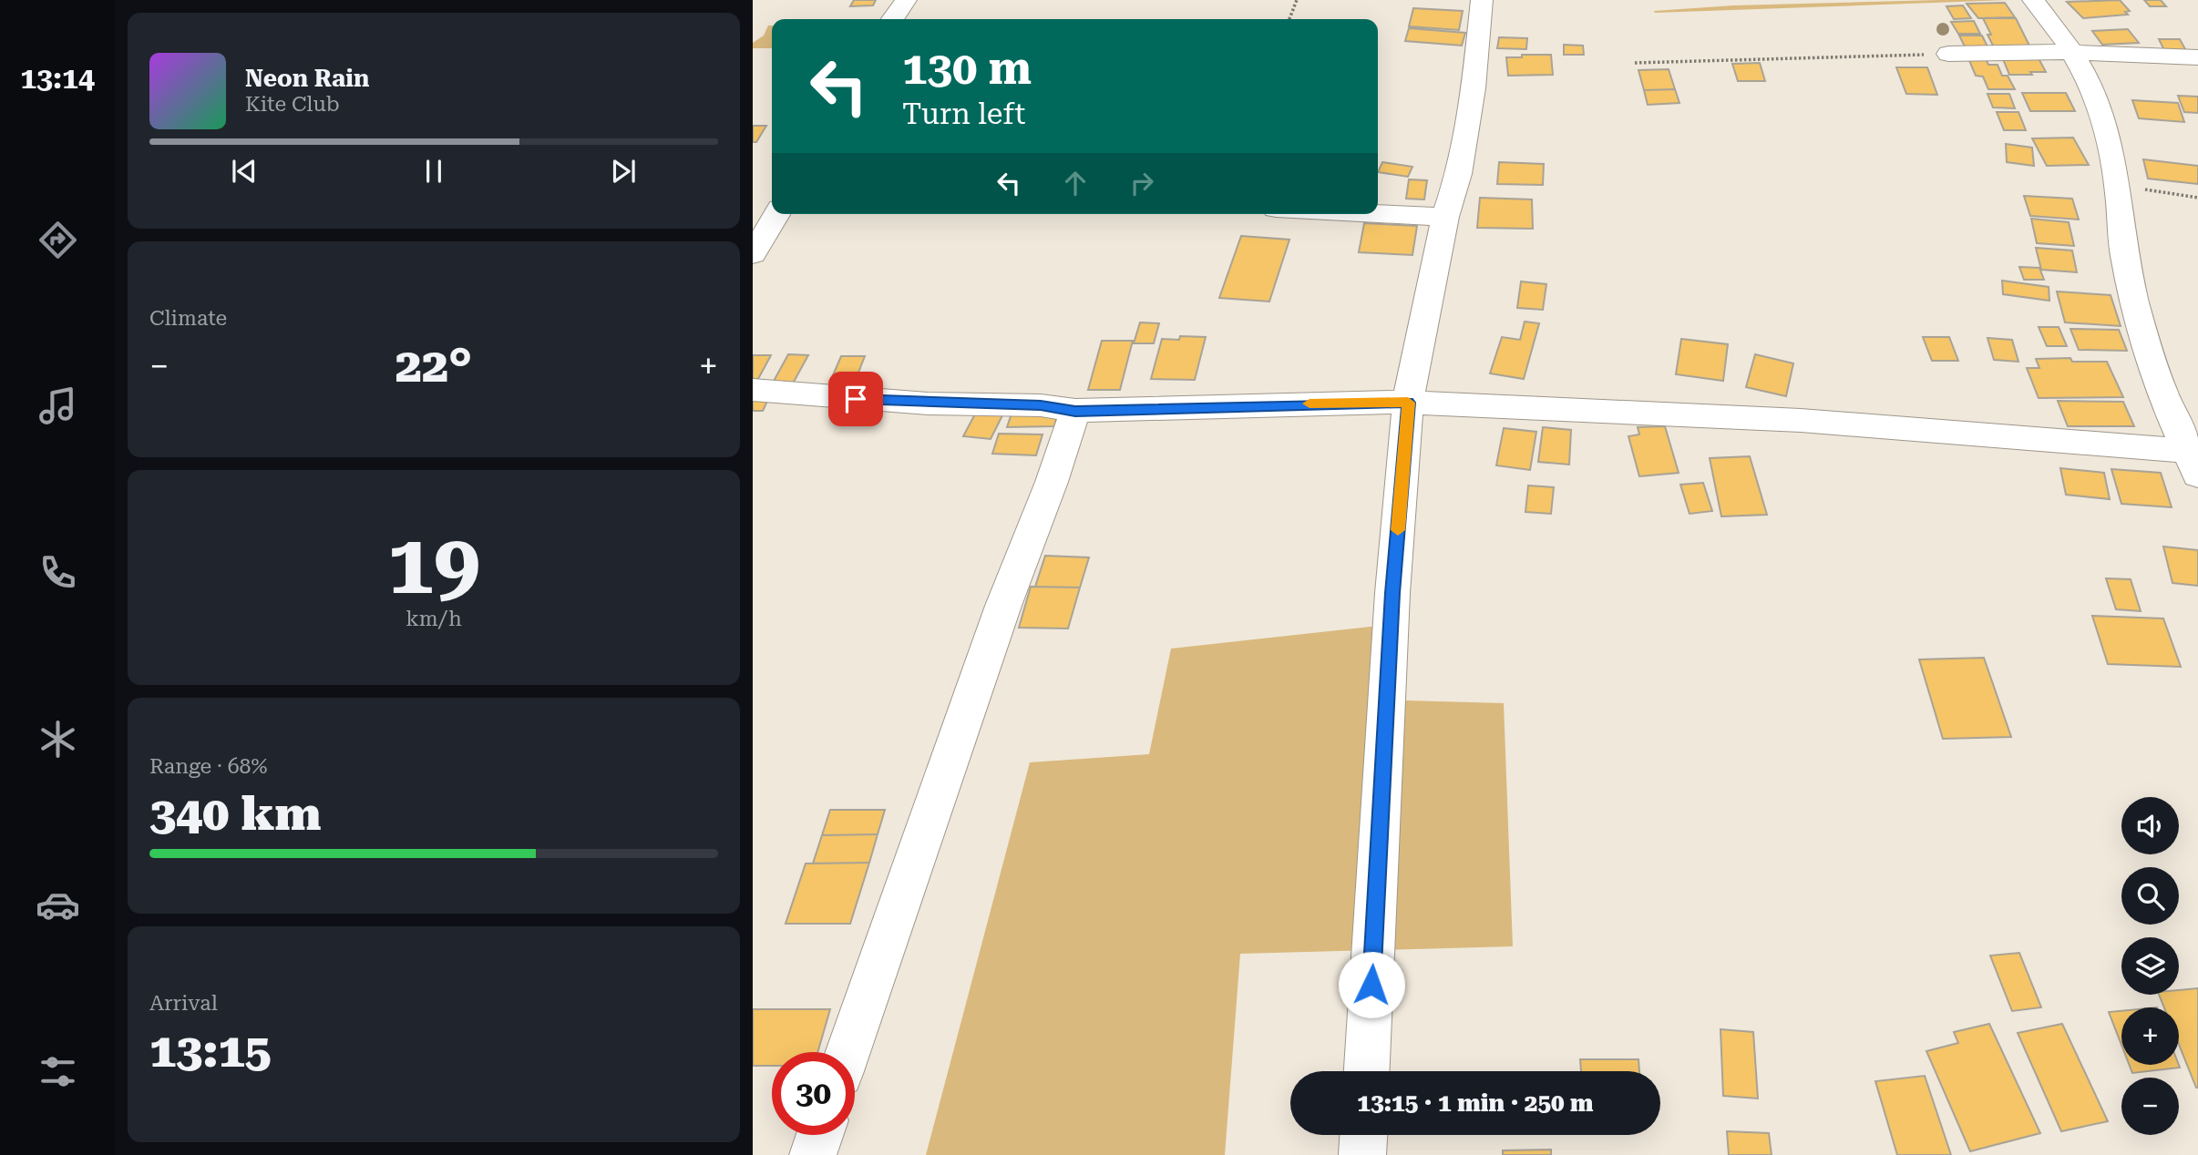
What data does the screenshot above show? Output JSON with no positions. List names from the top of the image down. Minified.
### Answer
{"page":{"tabs":"13:14","turn":["130 m","Turn left"],"song":["Neon Rain","Kite Club"],"tile":["Climate",["19","km/h"],["Range · 68%","340 km"],["Arrival","13:15"]],"heat":["−","22°","+"],"map_buttons":["+","−"],"limit":"30","trip":"13:15 · 1 min · 250 m"}}
